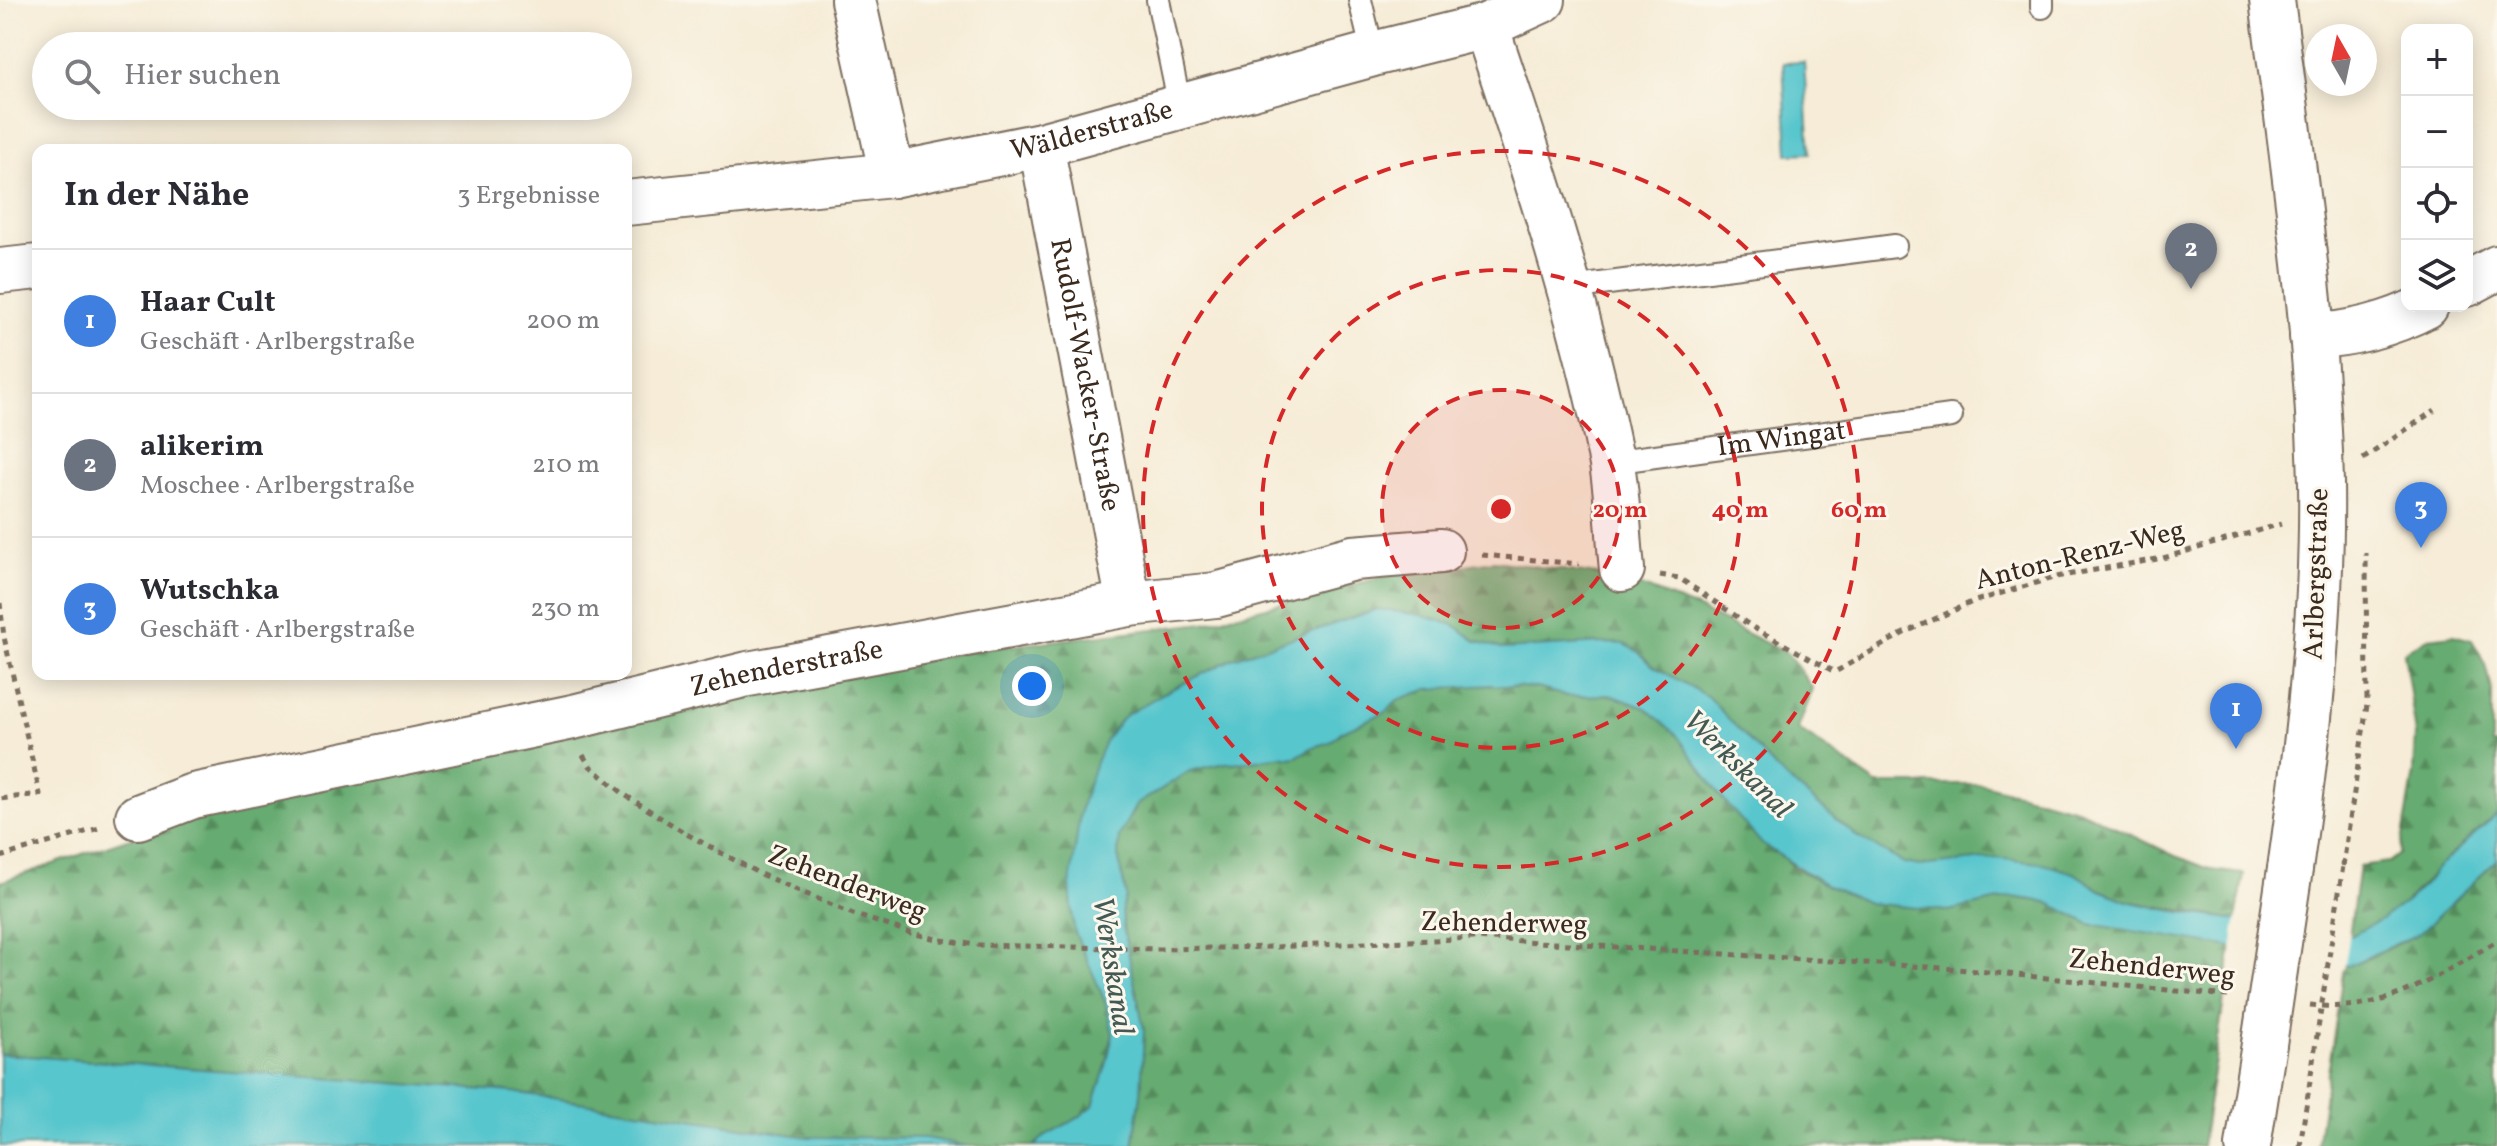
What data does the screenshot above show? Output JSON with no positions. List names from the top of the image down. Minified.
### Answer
{"streets":{"street":["Wälderstraße","Rudolf-Wacker-Straße","Arlbergstraße","Zehenderstraße"],"lane":["Im Wingat"],"path":["Anton-Renz-Weg","Zehenderweg"]},"crossings":[["Wälderstraße","Rudolf-Wacker-Straße"],["Rudolf-Wacker-Straße","Zehenderstraße"],["Anton-Renz-Weg","Zehenderstraße"],["Zehenderstraße","Zehenderweg"]],"water":["Werkskanal"],"north":"top","page":{"map_buttons":["+","−"],"search":"Hier suchen","heading":["In der Nähe","3 Ergebnisse"],"pins":["2","3","1"],"list":[{"mark":"1","name":"Haar Cult","note":"Geschäft · Arlbergstraße","value":"200 m"},{"mark":"2","name":"alikerim","note":"Moschee · Arlbergstraße","value":"210 m"},{"mark":"3","name":"Wutschka","note":"Geschäft · Arlbergstraße","value":"230 m"}]},"rings":["20 m","40 m","60 m"]}
